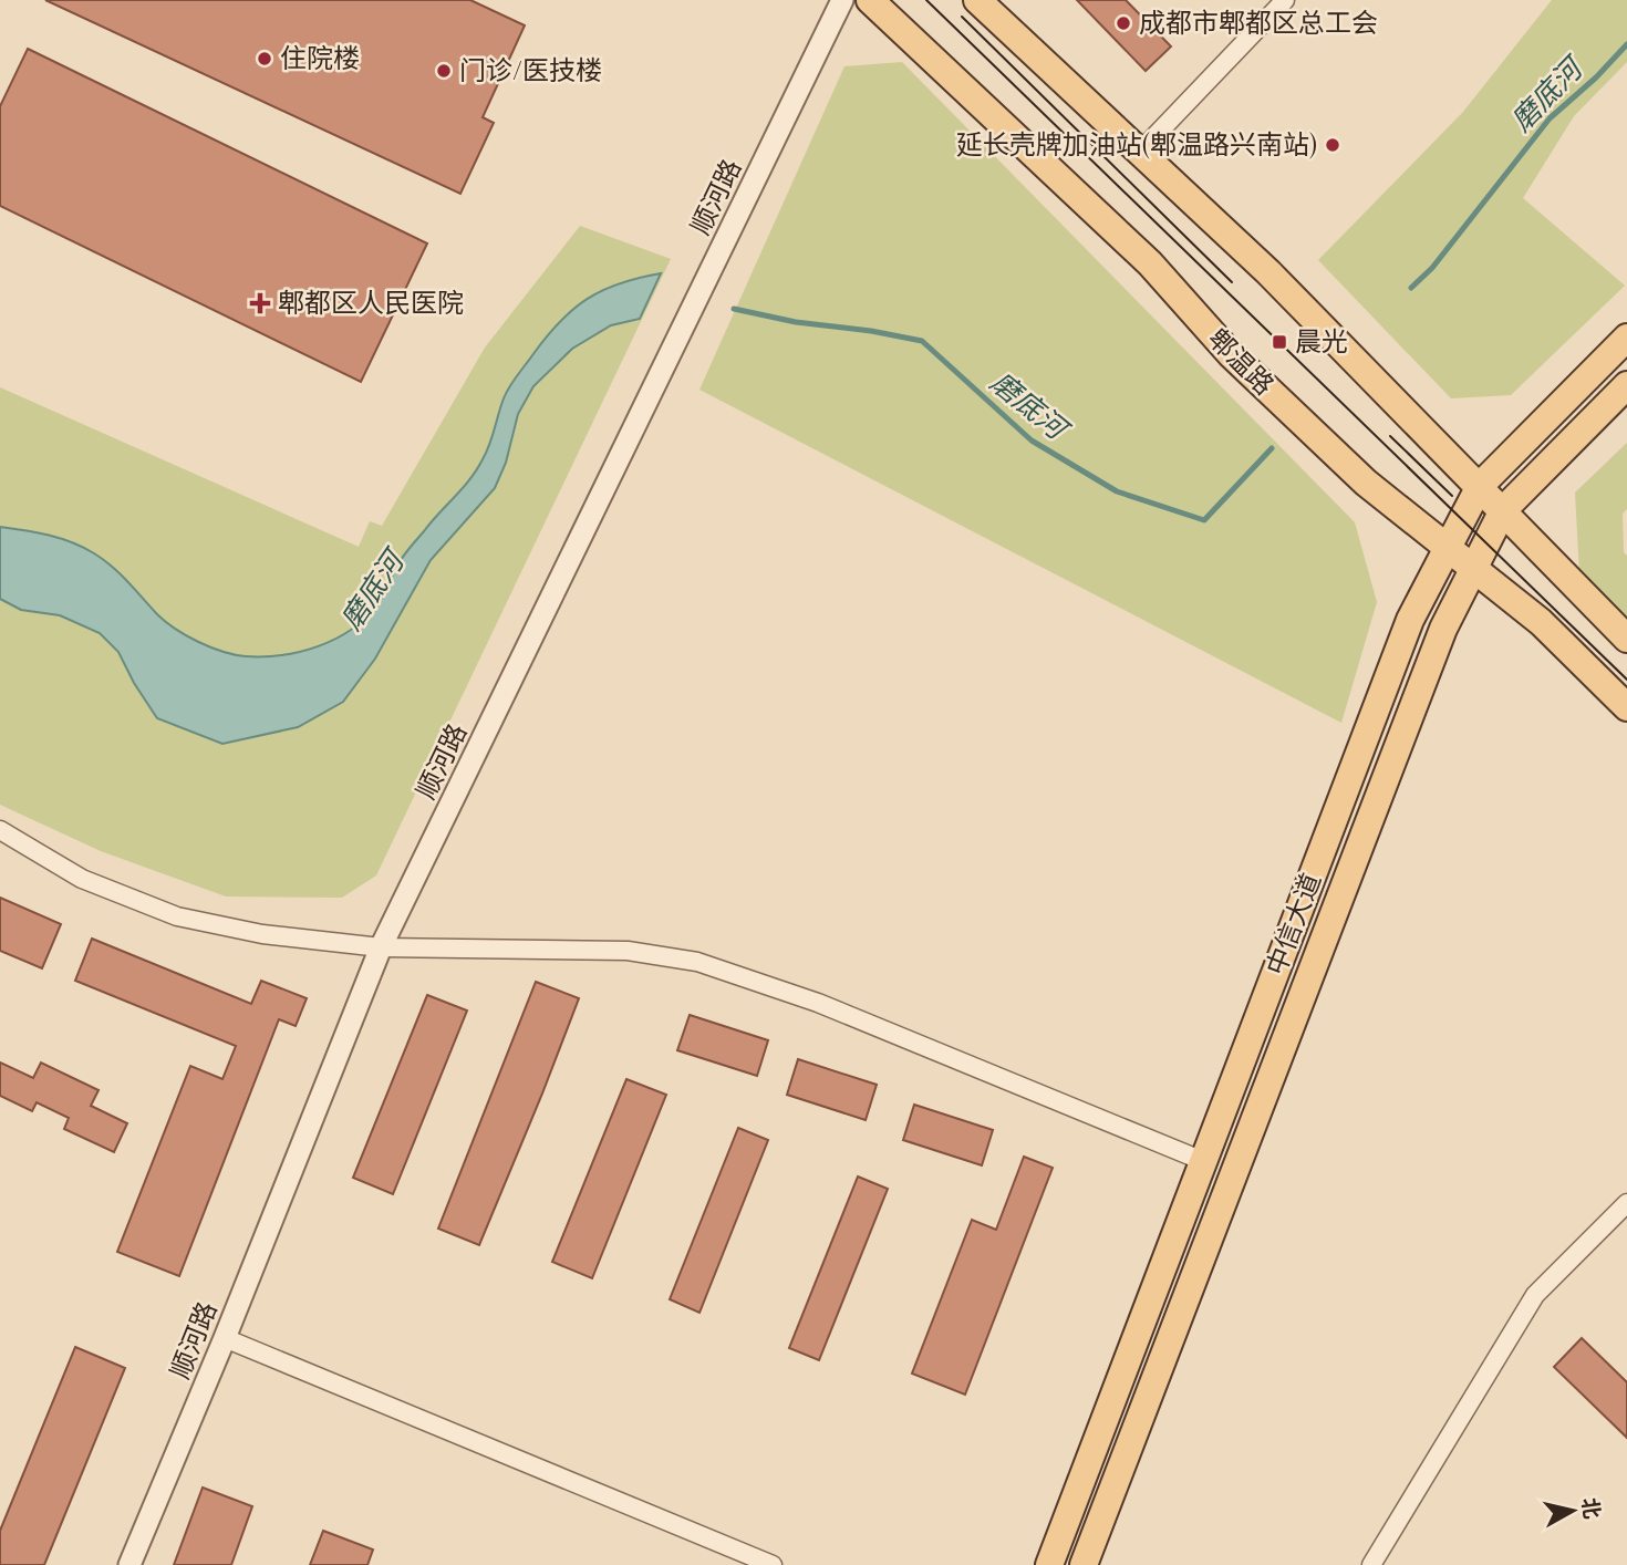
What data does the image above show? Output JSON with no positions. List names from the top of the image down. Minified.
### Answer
{"streets":{"main road":["郫温路","中信大道"],"street":["顺河路"]},"crossings":[["郫温路","中信大道"]],"water":["磨底河"],"places":{"other":["成都市郫都区总工会","住院楼","门诊/医技楼","延长壳牌加油站(郫温路兴南站)"],"health":["郫都区人民医院"],"transit":["晨光"]},"north":"right"}
